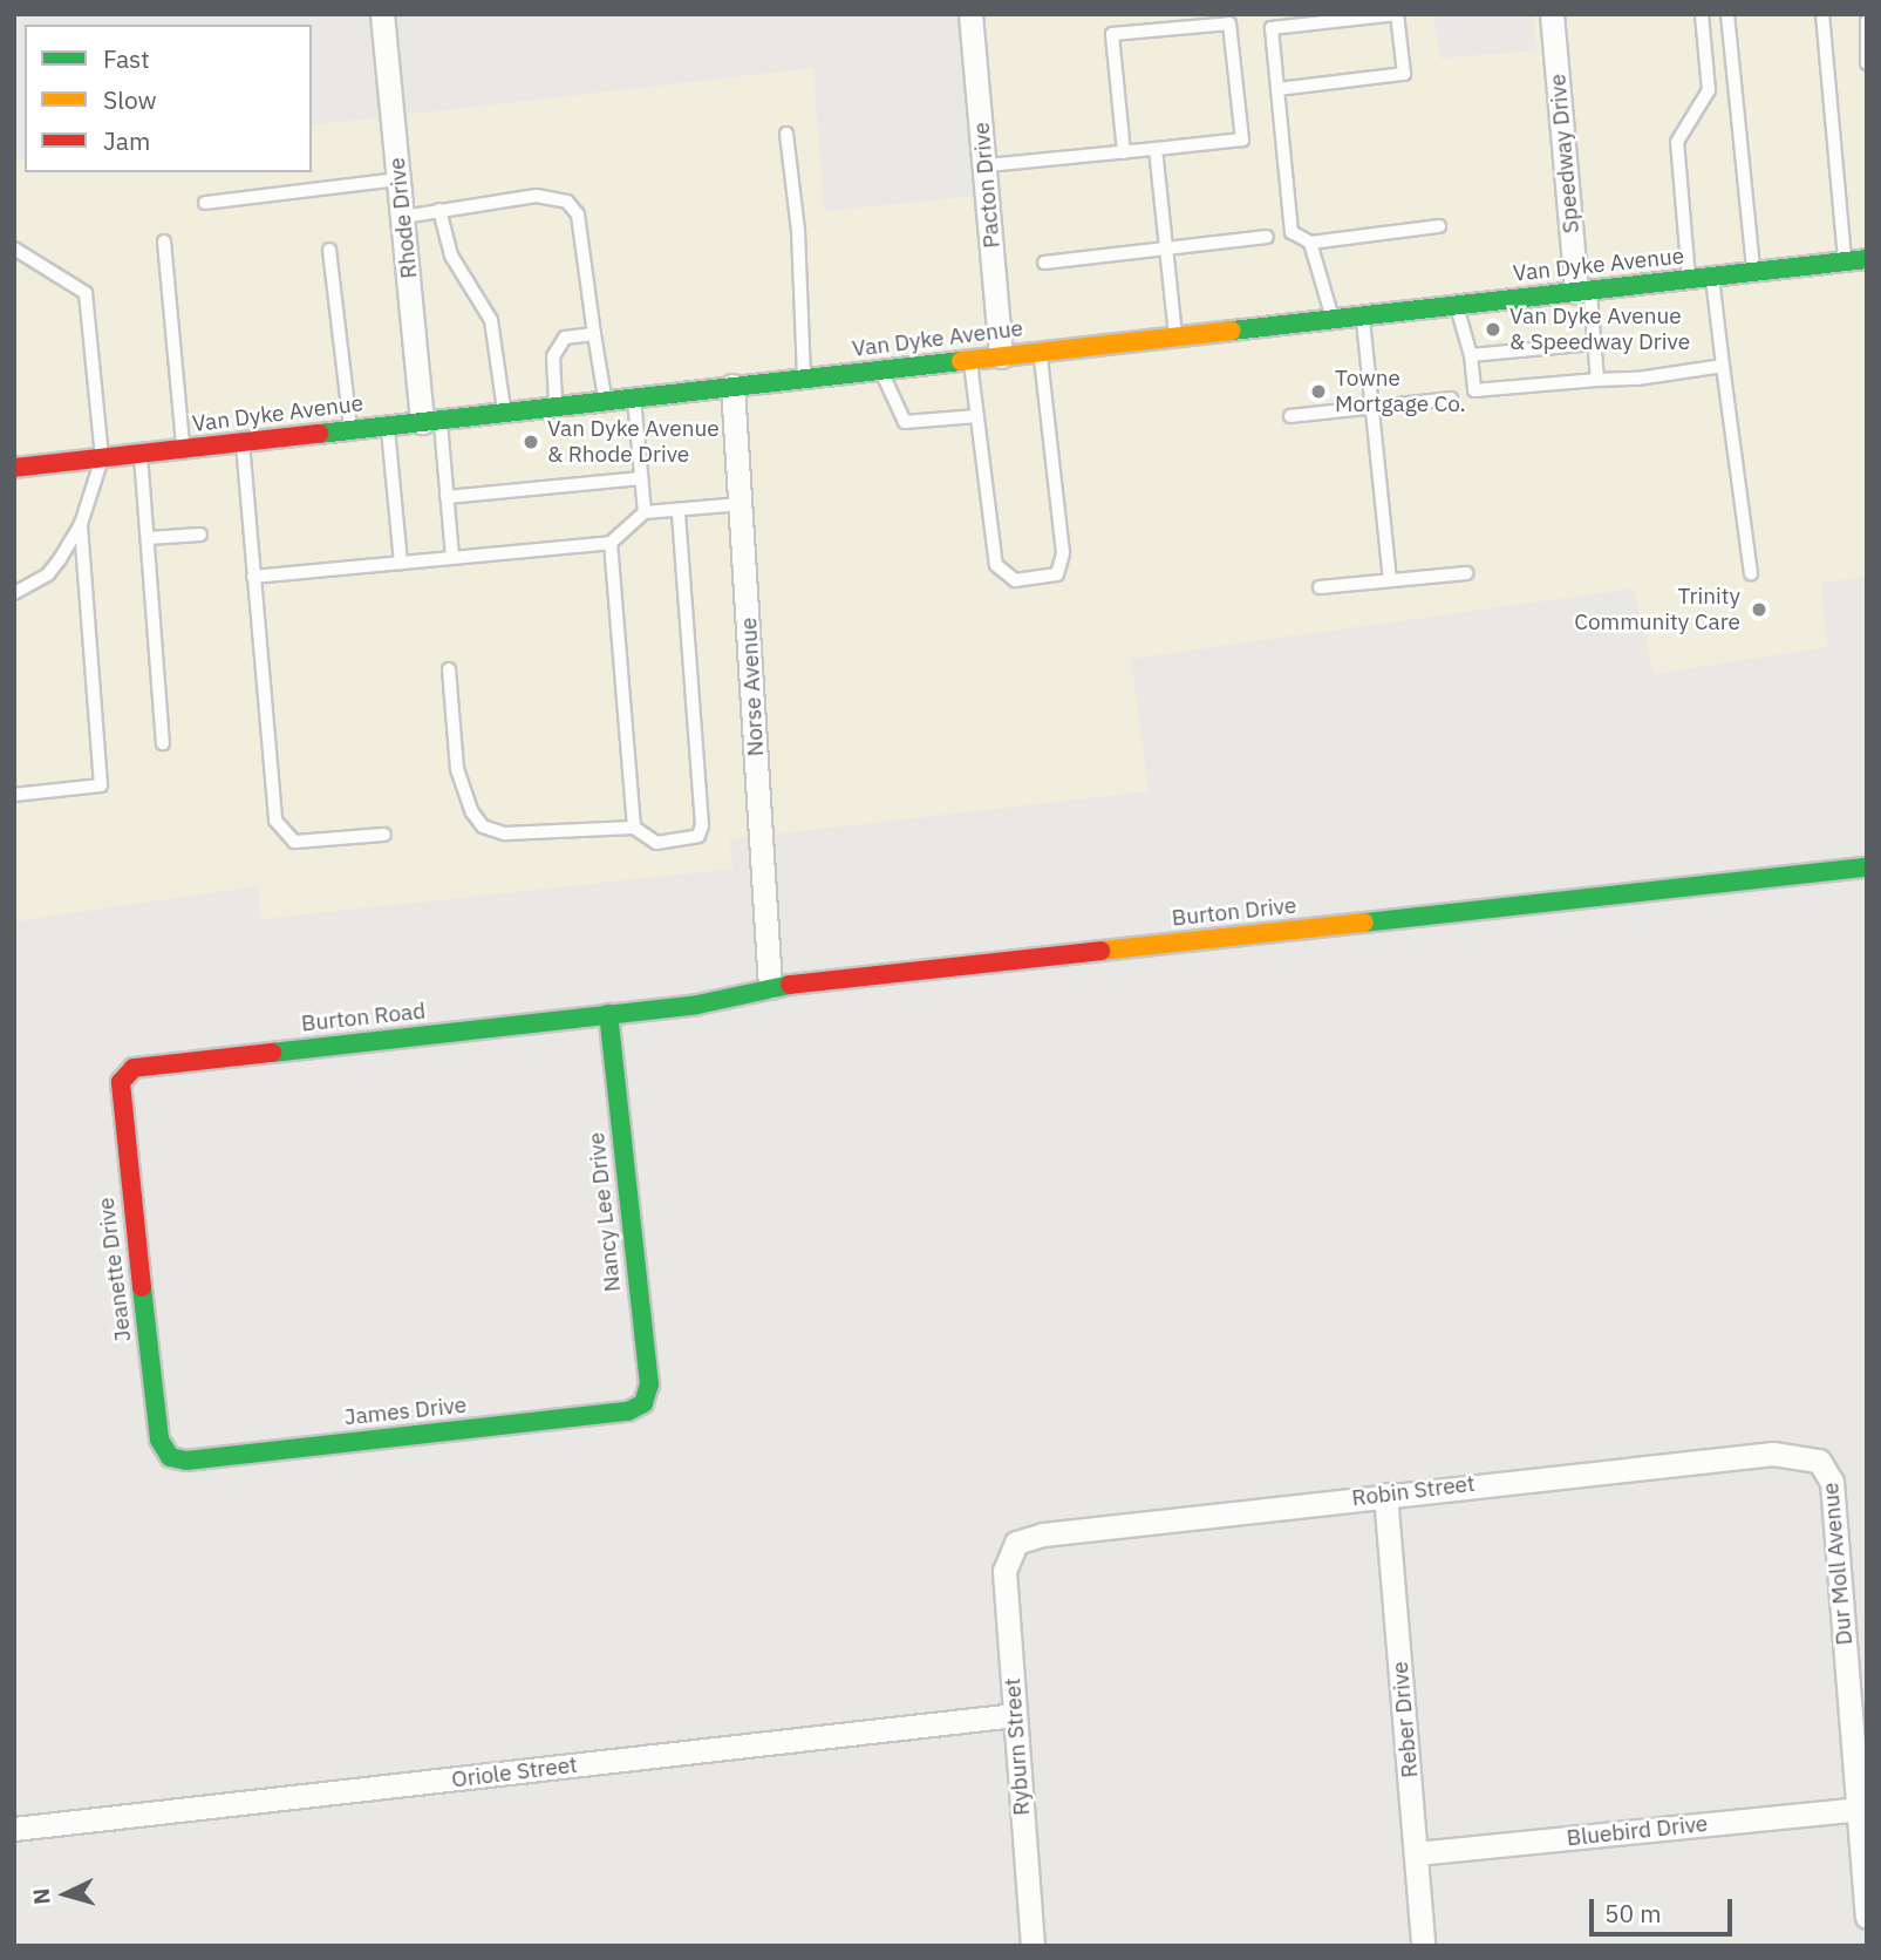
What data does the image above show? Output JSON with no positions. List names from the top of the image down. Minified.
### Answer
{"streets":{"street":["Speedway Drive","Pacton Drive","Rhode Drive","Van Dyke Avenue","Norse Avenue","Burton Drive","Burton Road","Nancy Lee Drive","Jeanette Drive","James Drive","Robin Street","Dur Moll Avenue","Reber Drive","Ryburn Street","Oriole Street","Bluebird Drive"]},"crossings":[["Speedway Drive","Van Dyke Avenue"],["Pacton Drive","Van Dyke Avenue"],["Rhode Drive","Van Dyke Avenue"],["Van Dyke Avenue","Norse Avenue"],["Norse Avenue","Burton Drive"],["Burton Drive","Burton Road"],["Burton Drive","Nancy Lee Drive"],["Burton Road","Nancy Lee Drive"],["Burton Road","Jeanette Drive"],["Nancy Lee Drive","James Drive"],["Jeanette Drive","James Drive"],["Robin Street","Dur Moll Avenue"],["Robin Street","Reber Drive"],["Robin Street","Ryburn Street"],["Dur Moll Avenue","Bluebird Drive"],["Reber Drive","Bluebird Drive"],["Ryburn Street","Oriole Street"]],"places":["Van Dyke Avenue & Speedway Drive","Towne Mortgage Co.","Van Dyke Avenue & Rhode Drive","Trinity Community Care"],"legend":["Fast","Slow","Jam"],"scale_bar":"50 m","north":"left"}
